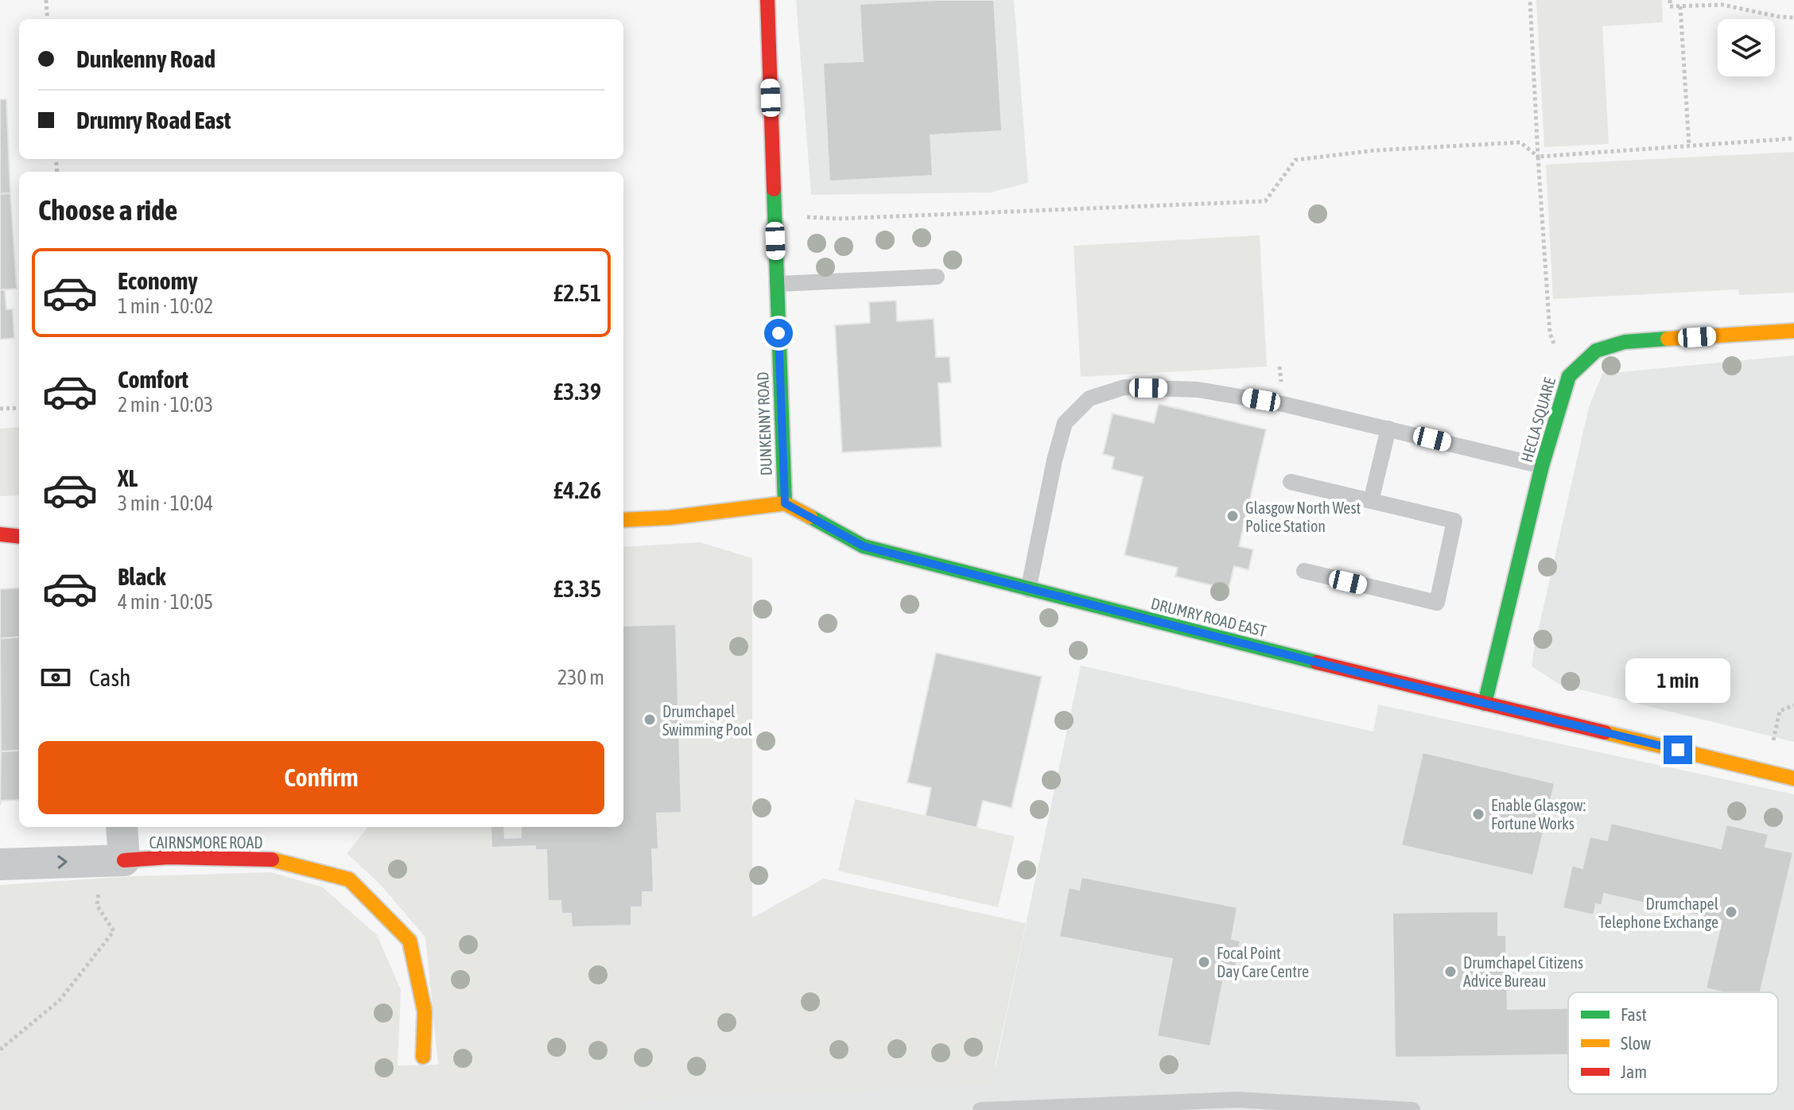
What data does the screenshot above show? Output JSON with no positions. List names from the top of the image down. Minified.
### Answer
{"streets":{"street":["HECLA SQUARE","DUNKENNY ROAD","DRUMRY ROAD EAST","CAIRNSMORE ROAD"]},"crossings":[["HECLA SQUARE","DRUMRY ROAD EAST"],["DUNKENNY ROAD","DRUMRY ROAD EAST"]],"places":["Glasgow North West Police Station","Drumchapel Swimming Pool","Enable Glasgow: Fortune Works","Drumchapel Telephone Exchange","Focal Point Day Care Centre","Drumchapel Citizens Advice Bureau"],"legend":["Fast","Slow","Jam"],"page":{"banner":["Dunkenny Road","Drumry Road East"],"heading":"Choose a ride","list":[{"name":"Economy","note":"1 min · 10:02","value":"£2.51"},{"name":"Comfort","note":"2 min · 10:03","value":"£3.39"},{"name":"XL","note":"3 min · 10:04","value":"£4.26"},{"name":"Black","note":"4 min · 10:05","value":"£3.35"}],"pay":["Cash","230 m"],"bubble":"1 min","buttons":"Confirm"}}
